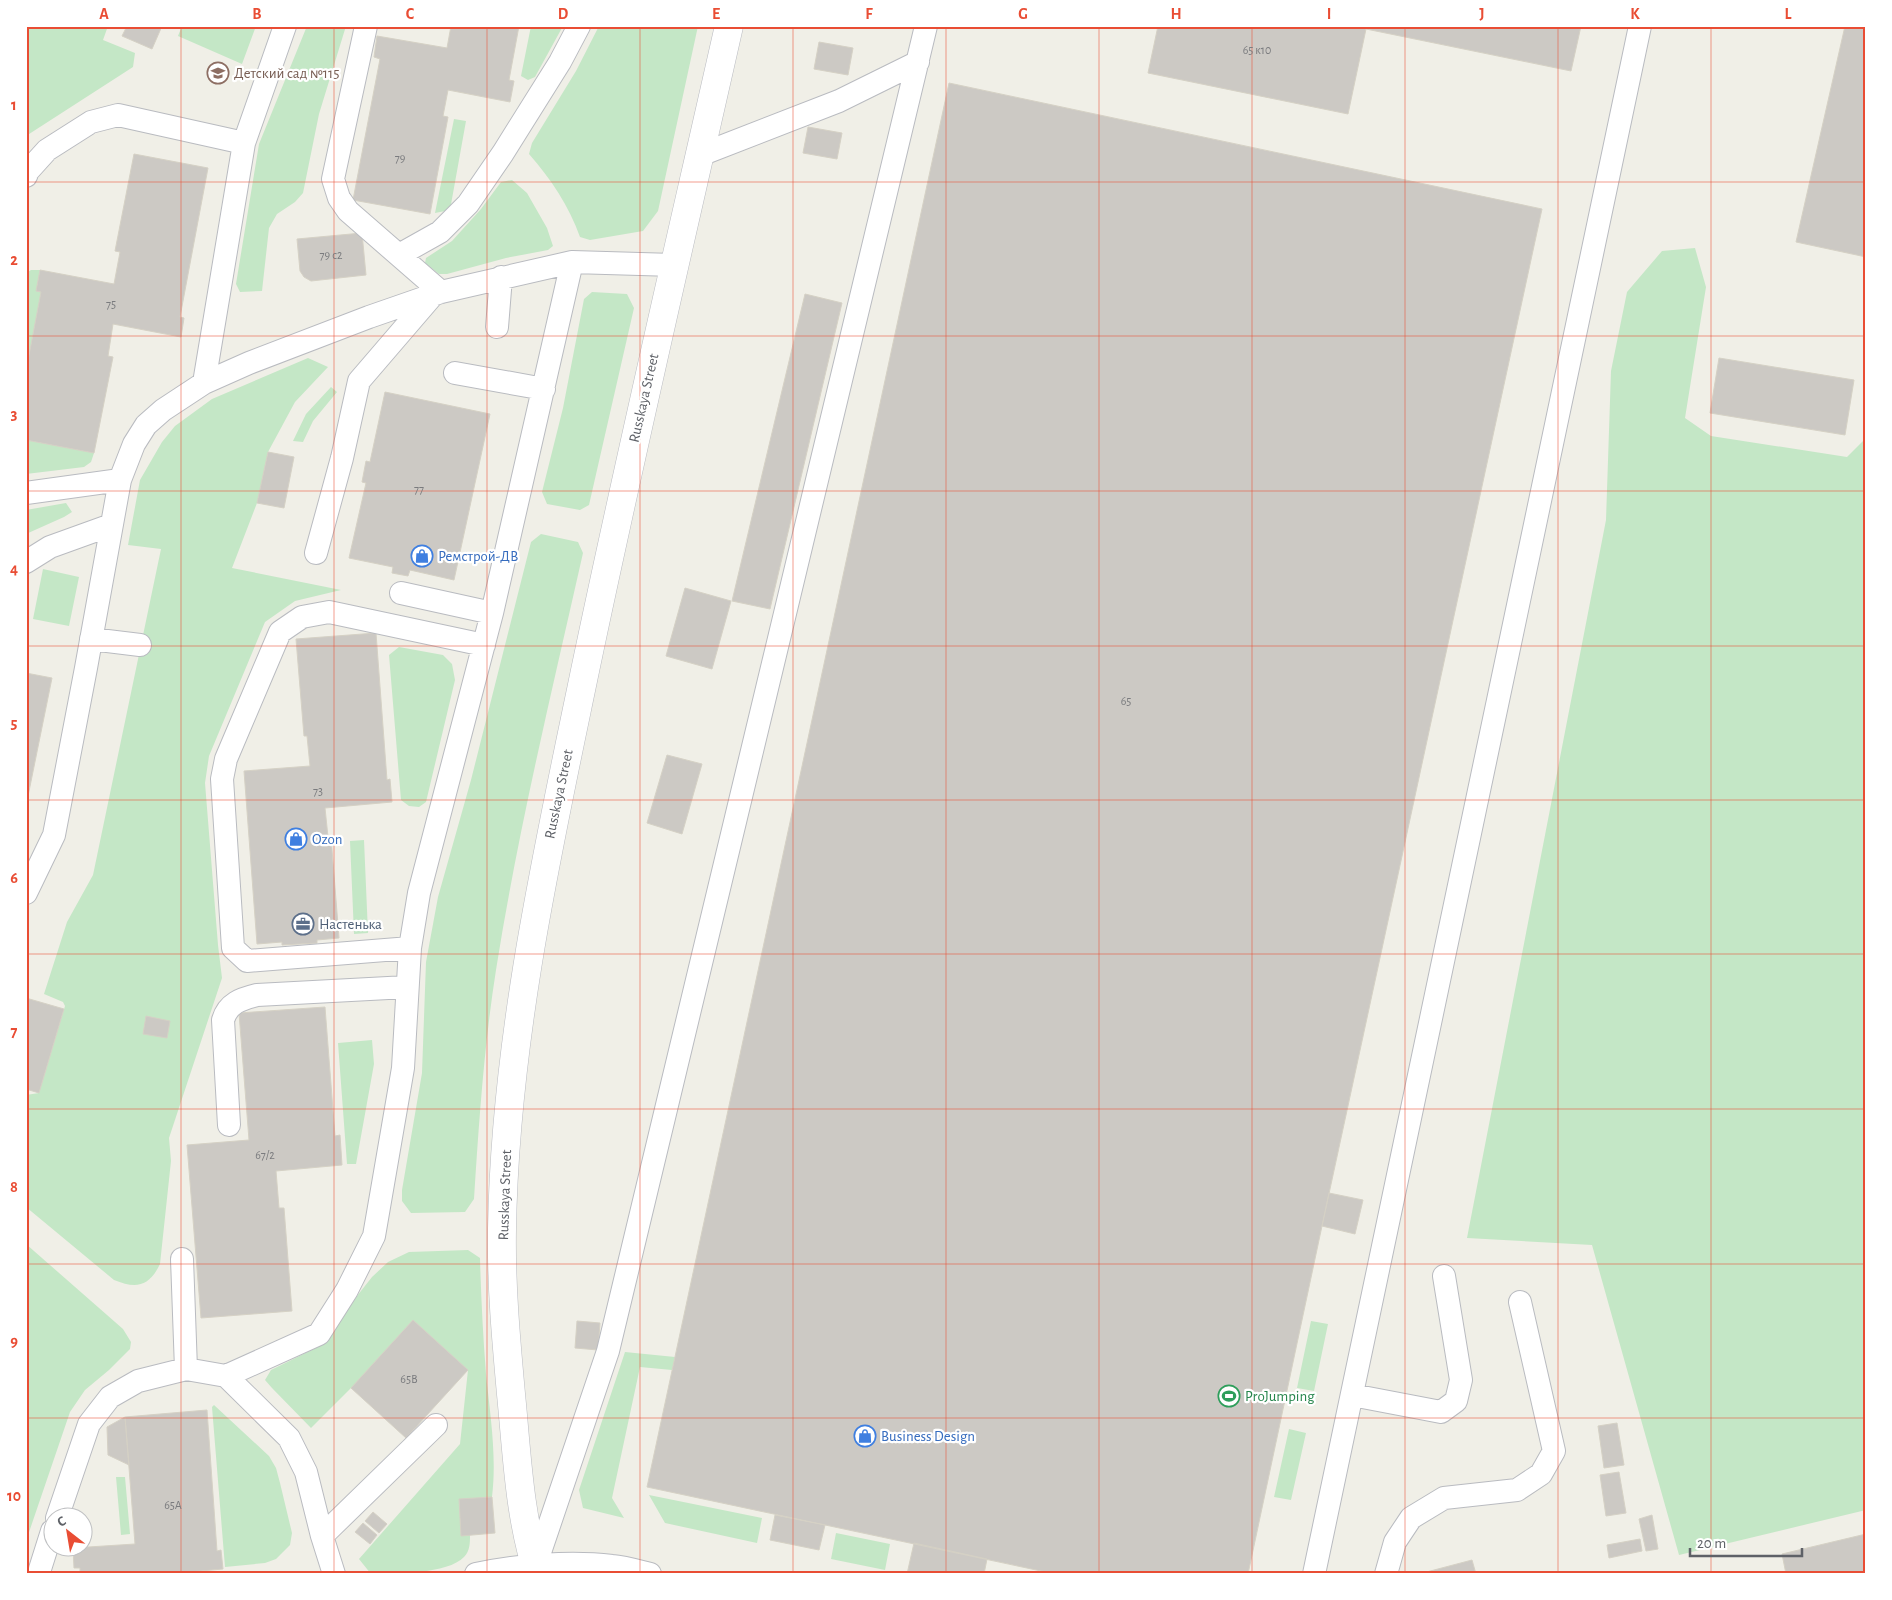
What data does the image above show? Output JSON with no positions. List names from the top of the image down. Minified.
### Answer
{"streets":{"main road":["Russkaya Street"]},"places":{"school or university":["Детский сад №115"],"shop":["Ремстрой-ДВ","Ozon","Business Design"],"office":["Настенька"],"sports":["ProJumping"]},"house_numbers":["65 к10","79","79 с2","75","77","65","73","67/2","65В","65А"],"scale_bar":"20 m","north":"top left","grid":{"columns":["A","B","C","D","E","F","G","H","I","J","K","L"],"rows":["1","2","3","4","5","6","7","8","9","10"]}}
